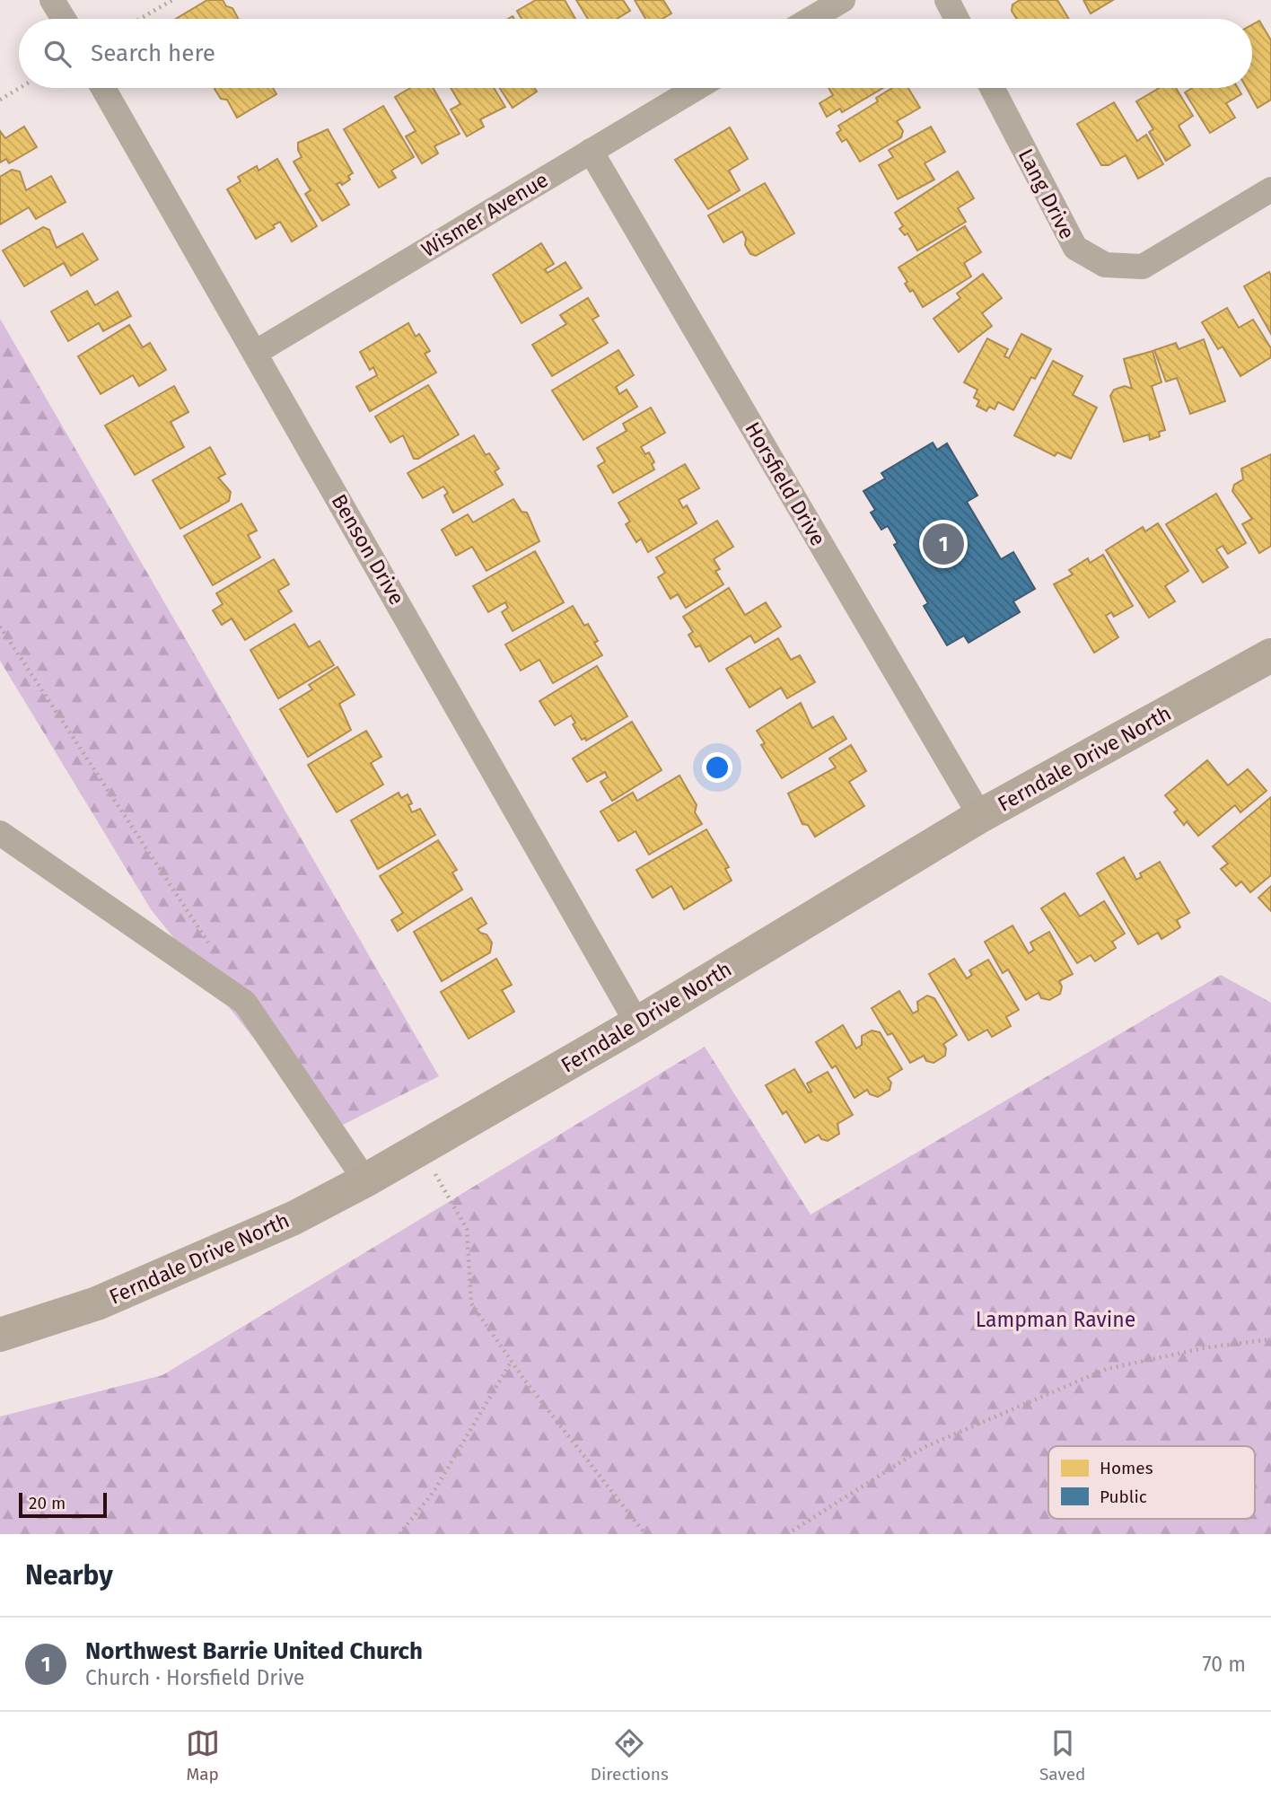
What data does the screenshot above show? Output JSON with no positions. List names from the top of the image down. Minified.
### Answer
{"streets":{"main road":["Ferndale Drive North"],"street":["Lang Drive","Wismer Avenue","Horsfield Drive","Benson Drive"]},"crossings":[["Wismer Avenue","Horsfield Drive"],["Wismer Avenue","Benson Drive"],["Horsfield Drive","Ferndale Drive North"],["Benson Drive","Ferndale Drive North"]],"parks":["Lampman Ravine"],"legend":["Homes","Public"],"scale_bar":"20 m","page":{"search":"Search here","pins":"1","scale":"20 m","heading":"Nearby","list":[{"mark":"1","name":"Northwest Barrie United Church","note":"Church · Horsfield Drive","value":"70 m"}],"nav":["Map","Directions","Saved"]}}
